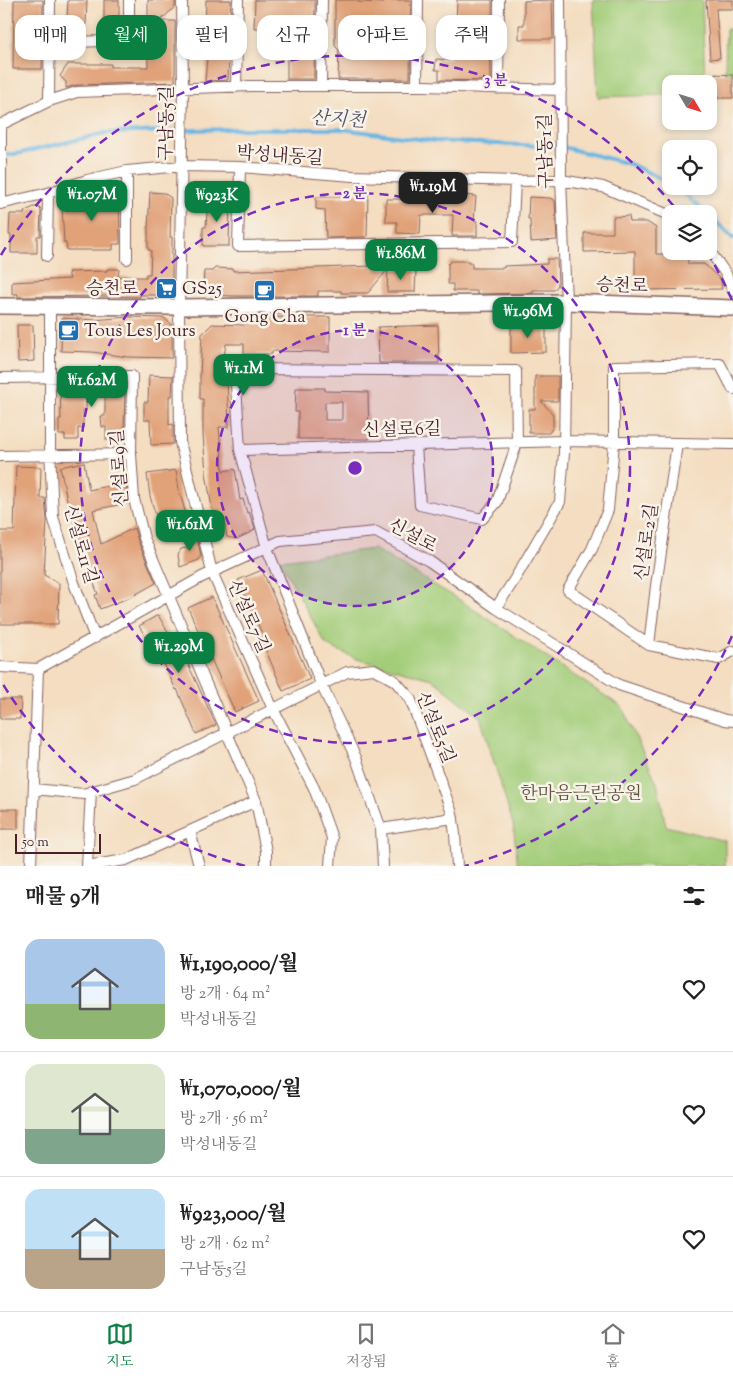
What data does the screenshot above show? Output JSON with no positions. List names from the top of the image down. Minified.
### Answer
{"streets":{"main road":["승천로"],"street":["구남동5길","구남동1길","박성내동길","신설로6길","신설로9길","신설로","신설로2길","신설로11길","신설로7길","신설로5길"]},"crossings":[["구남동5길","박성내동길"],["구남동5길","승천로"],["구남동5길","신설로7길"],["구남동1길","박성내동길"],["구남동1길","승천로"],["구남동1길","신설로6길"],["구남동1길","신설로"],["승천로","신설로11길"],["승천로","신설로7길"],["신설로9길","신설로"],["신설로9길","신설로11길"],["신설로","신설로11길"],["신설로","신설로7길"]],"water":["산지천"],"parks":["한마음근린공원"],"places":{"supermarket":["GS25"],"cafe":["Gong Cha","Tous Les Jours"]},"scale_bar":"50 m","north":"bottom right","page":{"chip":["매매","월세","필터","신규","아파트","주택"],"price":["₩1.19M","₩1.07M","₩923K","₩1.86M","₩1.96M","₩1.1M","₩1.62M","₩1.61M","₩1.29M"],"scale":"50 m","heading":"매물 9개","list":[{"name":"₩1,190,000/월","note":"방 2개 · 64 m² · 박성내동길"},{"name":"₩1,070,000/월","note":"방 2개 · 56 m² · 박성내동길"},{"name":"₩923,000/월","note":"방 2개 · 62 m² · 구남동5길"}],"tabs":["지도","저장됨","홈"]},"rings":["3 분","2 분","1 분"]}
